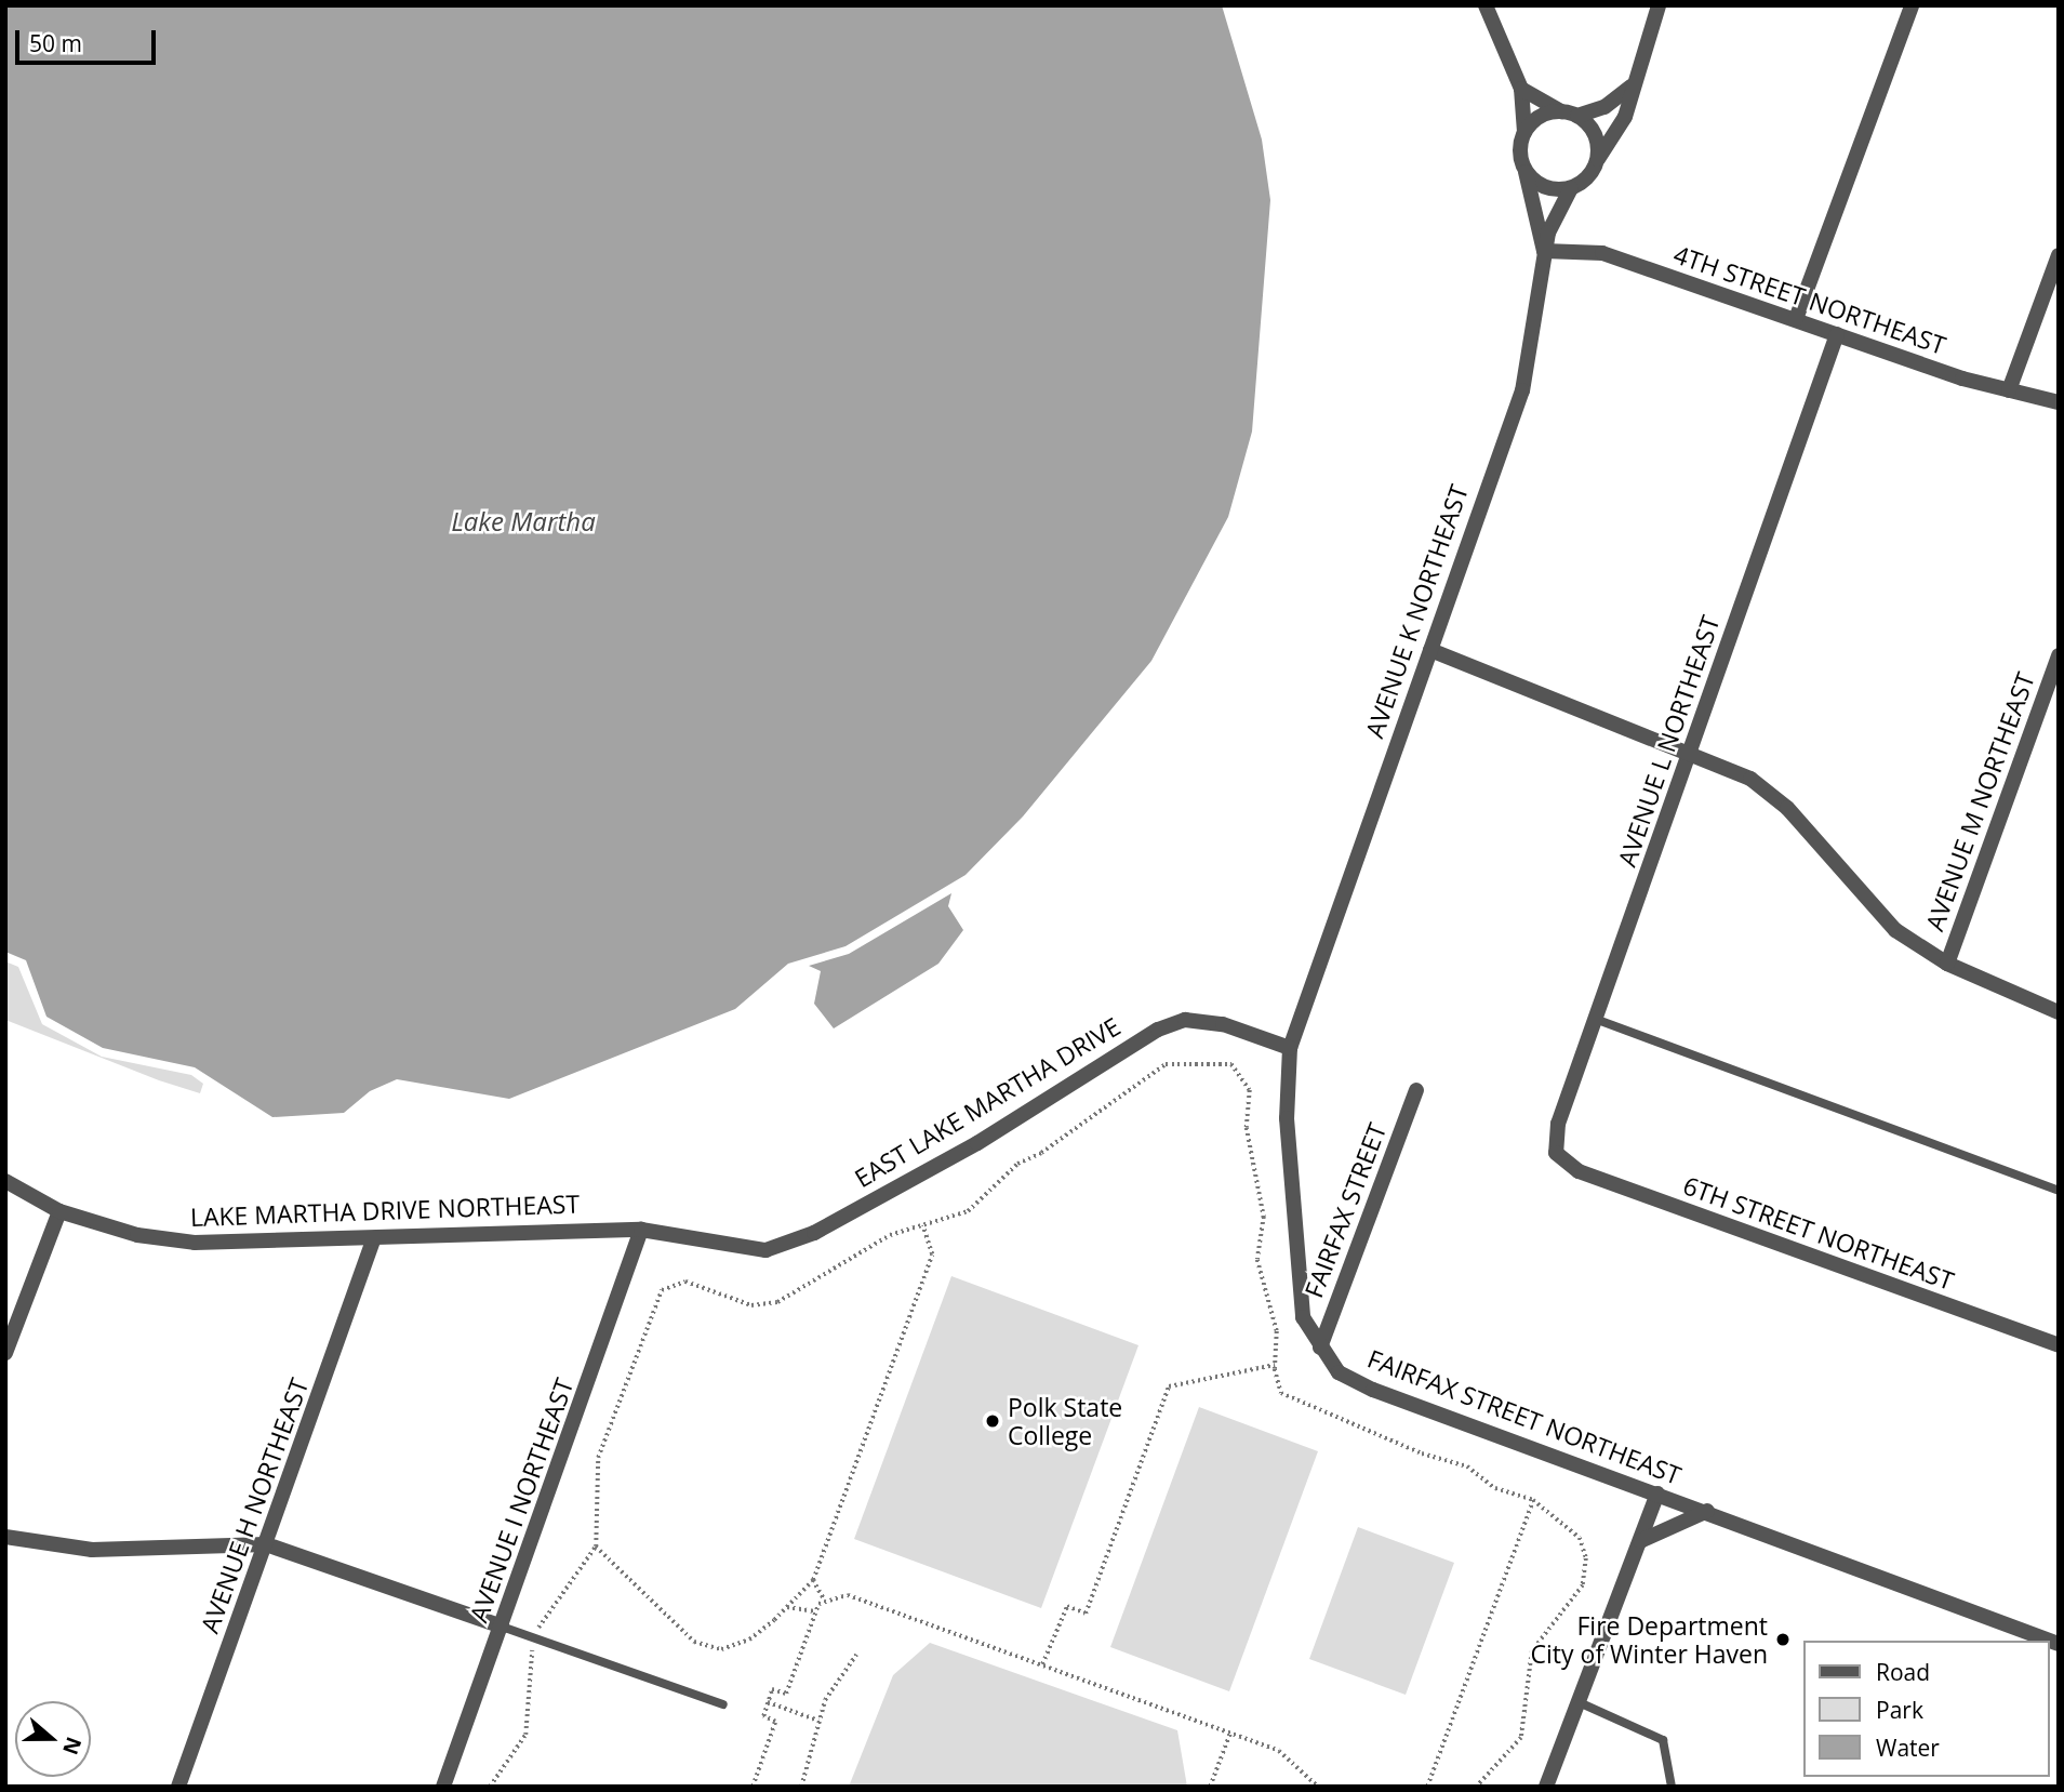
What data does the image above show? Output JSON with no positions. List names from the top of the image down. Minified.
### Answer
{"streets":{"street":["4TH STREET NORTHEAST","AVENUE K NORTHEAST","AVENUE L NORTHEAST","AVENUE M NORTHEAST","EAST LAKE MARTHA DRIVE","LAKE MARTHA DRIVE NORTHEAST","FAIRFAX STREET","6TH STREET NORTHEAST","FAIRFAX STREET NORTHEAST","AVENUE I NORTHEAST","AVENUE H NORTHEAST"]},"crossings":[["4TH STREET NORTHEAST","AVENUE K NORTHEAST"],["4TH STREET NORTHEAST","AVENUE L NORTHEAST"],["AVENUE K NORTHEAST","FAIRFAX STREET NORTHEAST"],["AVENUE L NORTHEAST","6TH STREET NORTHEAST"],["EAST LAKE MARTHA DRIVE","LAKE MARTHA DRIVE NORTHEAST"],["EAST LAKE MARTHA DRIVE","FAIRFAX STREET NORTHEAST"],["EAST LAKE MARTHA DRIVE","AVENUE I NORTHEAST"],["LAKE MARTHA DRIVE NORTHEAST","AVENUE I NORTHEAST"],["LAKE MARTHA DRIVE NORTHEAST","AVENUE H NORTHEAST"],["FAIRFAX STREET","FAIRFAX STREET NORTHEAST"]],"water":["Lake Martha"],"places":["Polk State College","Fire Department City of Winter Haven"],"legend":["Road","Park","Water"],"scale_bar":"50 m","north":"right"}
